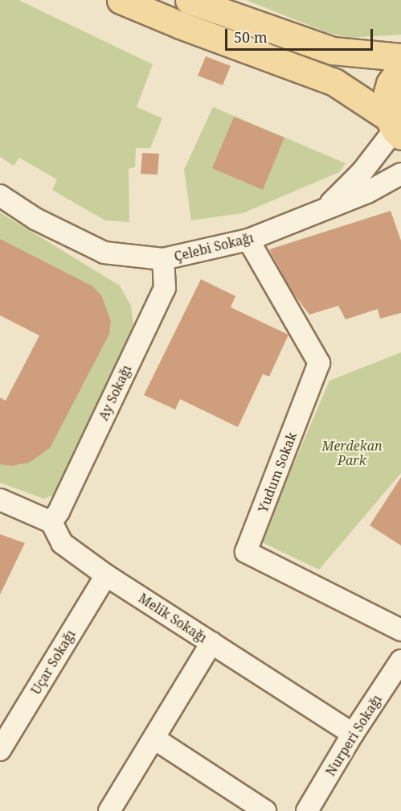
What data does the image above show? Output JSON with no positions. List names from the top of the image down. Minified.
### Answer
{"streets":{"street":["Çelebi Sokağı","Ay Sokağı","Yudum Sokak","Melik Sokağı","Uçar Sokağı","Nurperi Sokağı"]},"crossings":[["Çelebi Sokağı","Ay Sokağı"],["Çelebi Sokağı","Yudum Sokak"],["Ay Sokağı","Melik Sokağı"],["Melik Sokağı","Uçar Sokağı"],["Melik Sokağı","Nurperi Sokağı"]],"parks":["Merdekan Park"],"scale_bar":"50 m"}
